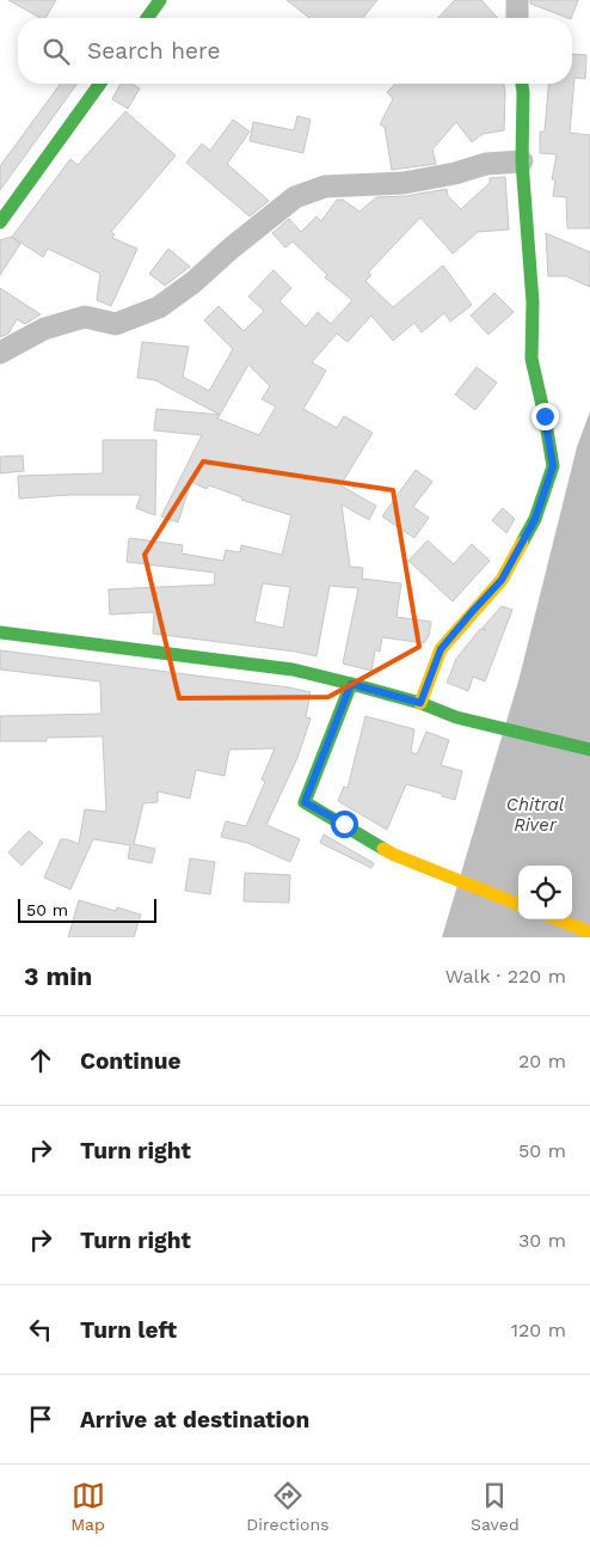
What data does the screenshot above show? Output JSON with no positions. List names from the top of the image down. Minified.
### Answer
{"water":["Chitral River"],"scale_bar":"50 m","page":{"search":"Search here","scale":"50 m","heading":["3 min","Walk · 220 m"],"list":[["Continue","20 m"],["Turn right","50 m"],["Turn right","30 m"],["Turn left","120 m"],"Arrive at destination"],"nav":["Map","Directions","Saved"]}}
